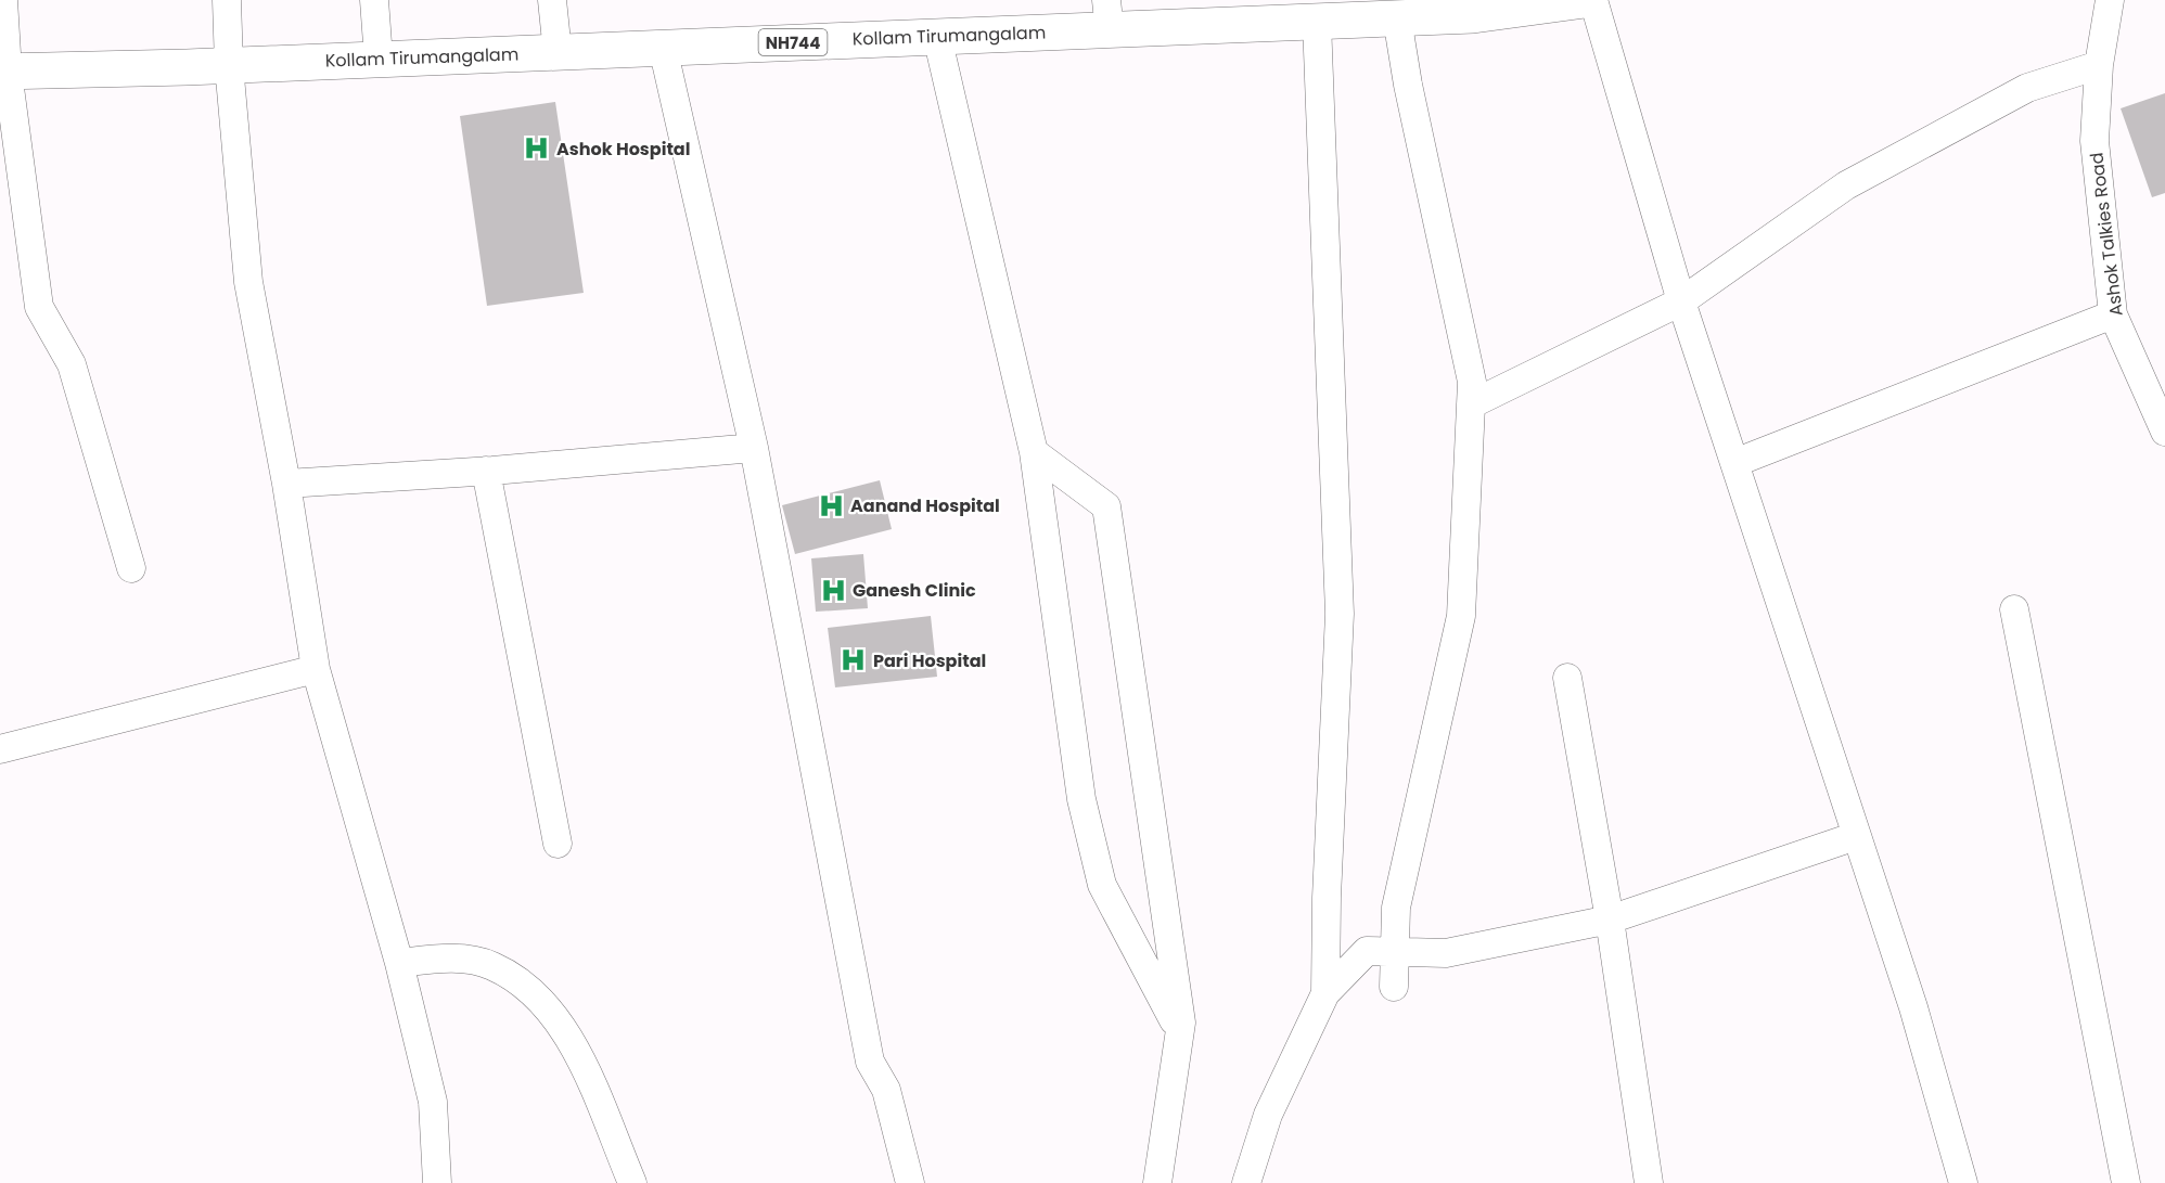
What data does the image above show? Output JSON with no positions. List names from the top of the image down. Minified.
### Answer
{"streets":{"highway":["Kollam Tirumangalam","NH744"],"street":["Ashok Talkies Road"]},"places":{"hospital":["Ashok Hospital","Aanand Hospital","Ganesh Clinic","Pari Hospital"]}}
